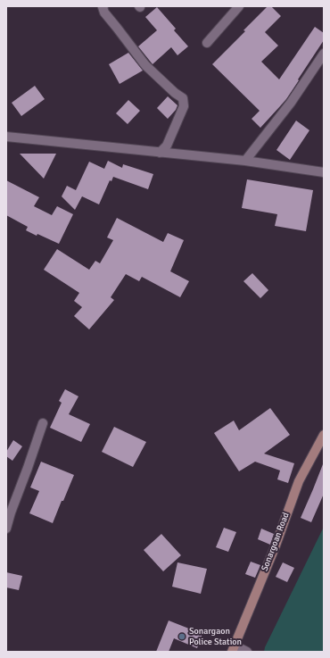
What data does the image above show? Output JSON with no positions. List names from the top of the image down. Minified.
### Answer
{"streets":{"main road":["Sonargoan Road"]},"places":["Sonargaon Police Station"]}
